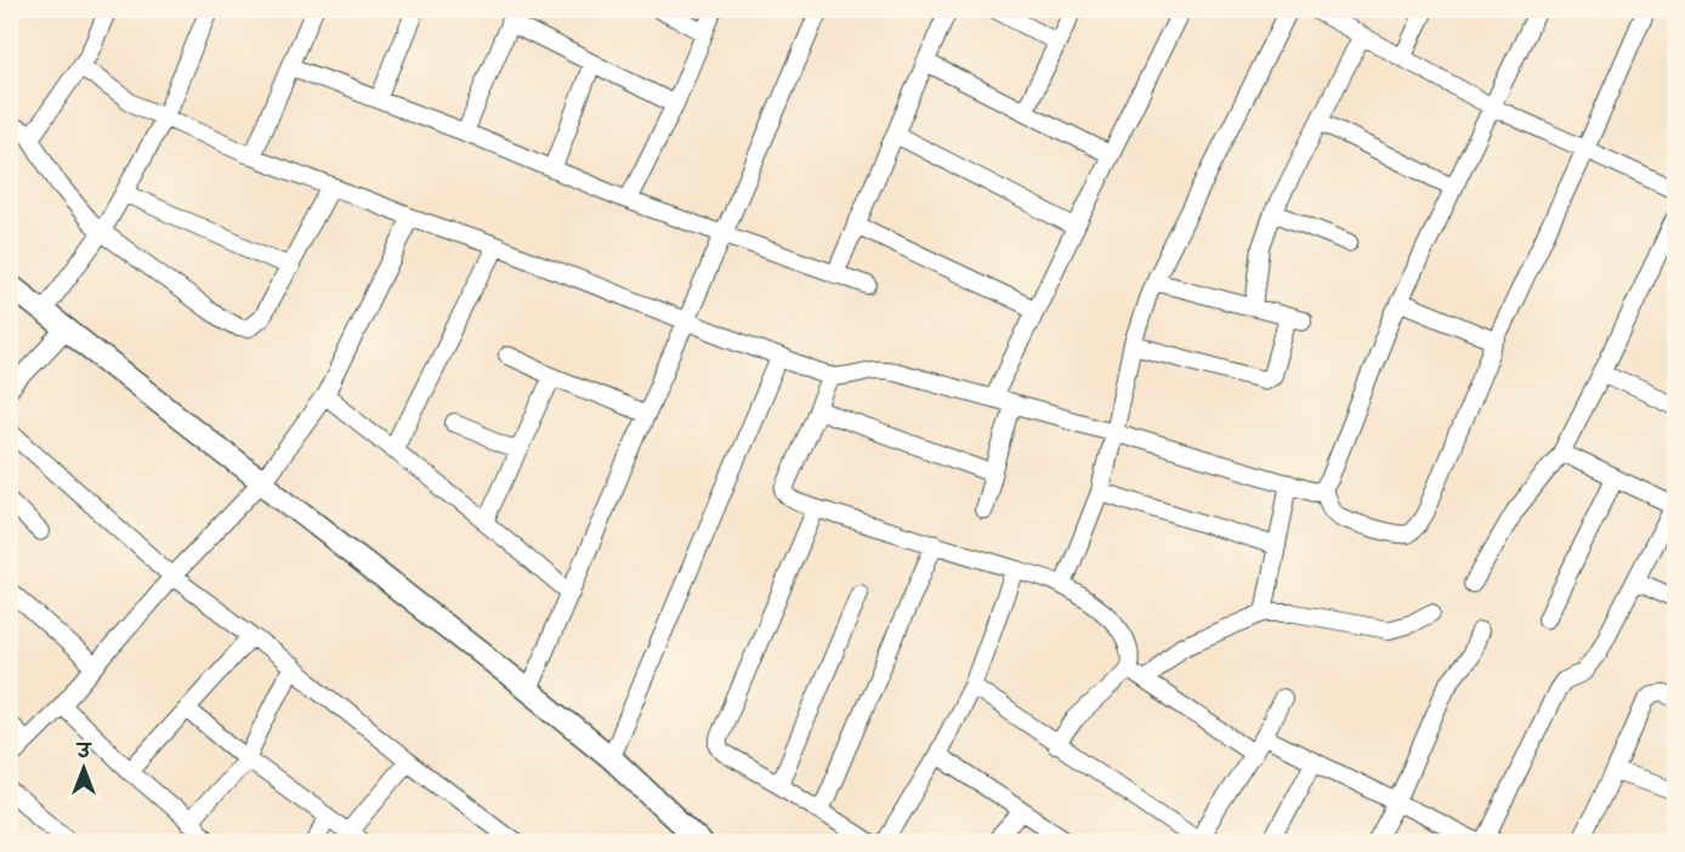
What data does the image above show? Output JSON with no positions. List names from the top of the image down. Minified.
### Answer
{"north":"top"}
